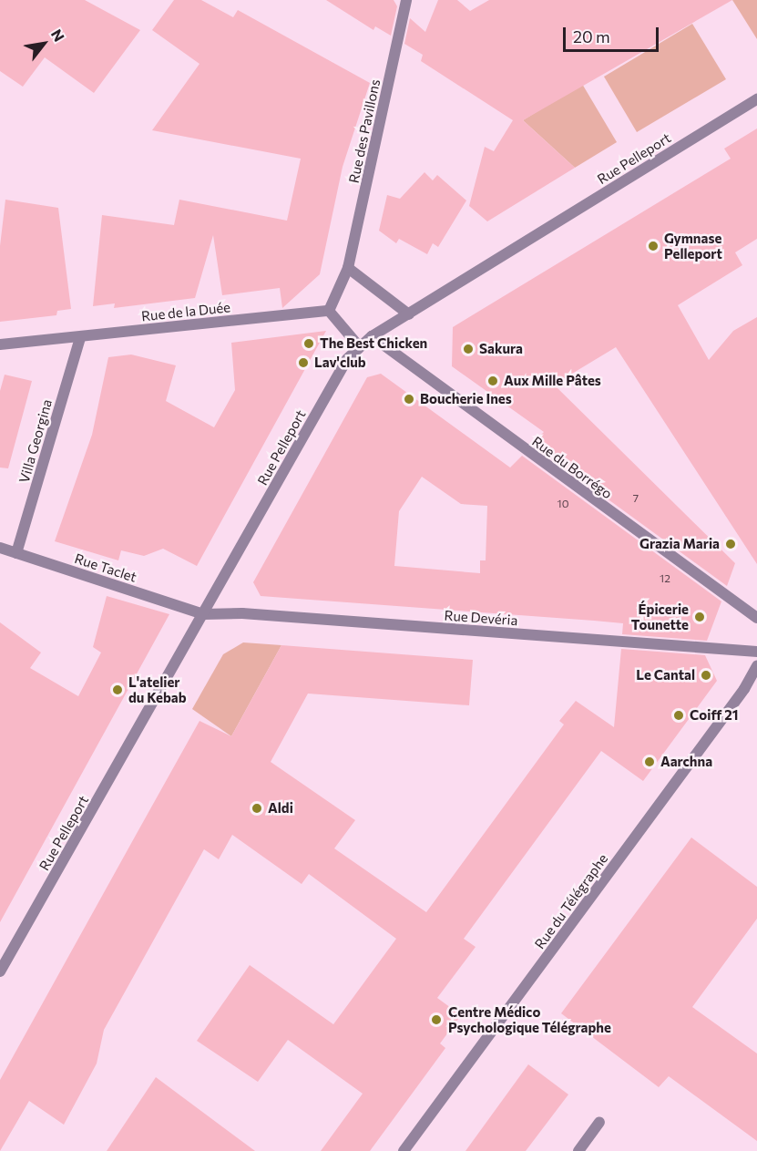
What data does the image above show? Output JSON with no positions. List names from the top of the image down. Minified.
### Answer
{"streets":{"street":["Rue des Pavillons","Rue Pelleport","Rue de la Duée","Villa Georgina","Rue du Borrégo","Rue Taclet","Rue Devéria","Rue du Télégraphe"]},"crossings":[["Rue des Pavillons","Rue de la Duée"],["Rue Pelleport","Rue du Borrégo"],["Rue Pelleport","Rue Taclet"],["Rue Pelleport","Rue Devéria"],["Rue de la Duée","Villa Georgina"],["Villa Georgina","Rue Taclet"],["Rue Taclet","Rue Devéria"]],"places":["Gymnase Pelleport","The Best Chicken","Sakura","Lav'club","Aux Mille Pâtes","Boucherie Ines","Grazia Maria","Épicerie Tounette","Le Cantal","L'atelier du Kebab","Coiff 21","Aarchna","Aldi","Centre Médico Psychologique Télégraphe"],"house_numbers":["7","10","12"],"scale_bar":"20 m","north":"top right"}
